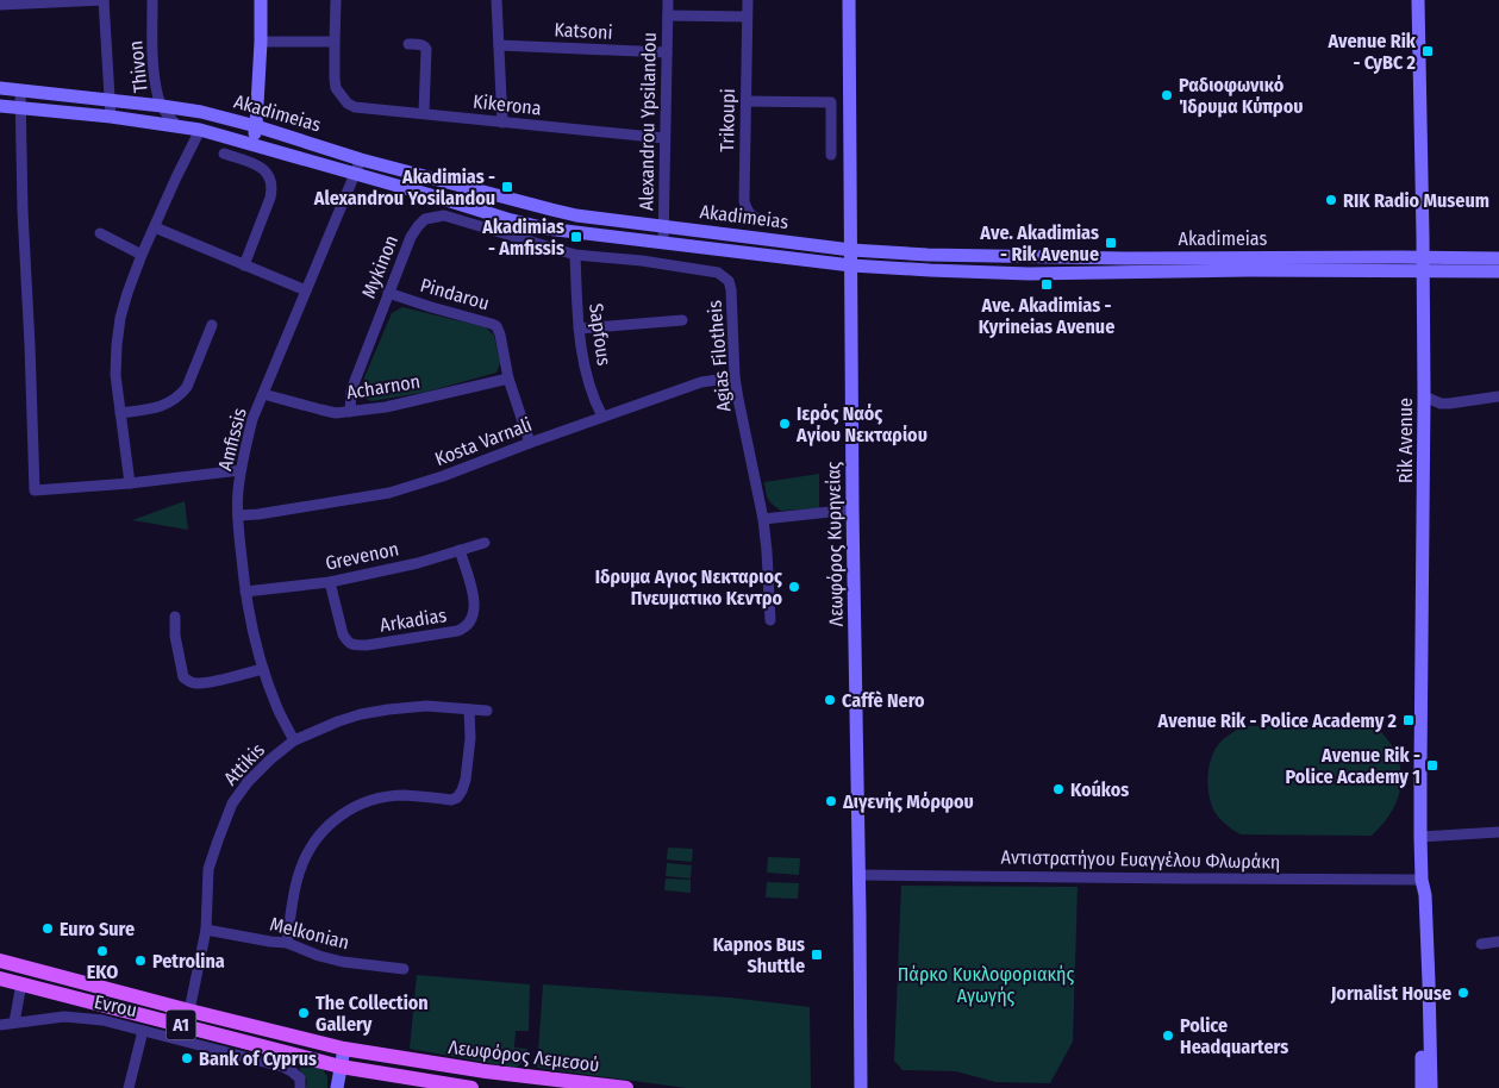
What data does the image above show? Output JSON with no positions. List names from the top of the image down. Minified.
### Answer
{"streets":{"main road":["Akadimeias","Rik Avenue","Λεωφόρος Κυρηνείας","A1","Λεωφόρος Λεμεσού"],"street":["Katsoni","Thivon","Kikerona","Trikoupi","Alexandrou Ypsilandou","Mykinon","Pindarou","Sapfous","Agias Filotheis","Acharnon","Amfissis","Kosta Varnali","Grevenon","Arkadias","Attikis","Αντιστρατήγου Ευαγγέλου Φλωράκη","Melkonian","Evrou"]},"crossings":[["Katsoni","Alexandrou Ypsilandou"],["Thivon","Akadimeias"],["Kikerona","Alexandrou Ypsilandou"],["Akadimeias","Alexandrou Ypsilandou"],["Akadimeias","Amfissis"],["Akadimeias","Rik Avenue"],["Akadimeias","Λεωφόρος Κυρηνείας"],["Mykinon","Pindarou"],["Mykinon","Sapfous"],["Mykinon","Agias Filotheis"],["Mykinon","Acharnon"],["Pindarou","Acharnon"],["Pindarou","Kosta Varnali"],["Sapfous","Agias Filotheis"],["Sapfous","Kosta Varnali"],["Agias Filotheis","Kosta Varnali"],["Acharnon","Amfissis"],["Amfissis","Kosta Varnali"],["Amfissis","Grevenon"],["Amfissis","Attikis"],["Rik Avenue","Αντιστρατήγου Ευαγγέλου Φλωράκη"],["Λεωφόρος Κυρηνείας","Αντιστρατήγου Ευαγγέλου Φλωράκη"],["Grevenon","Arkadias"],["Attikis","Melkonian"],["Attikis","Λεωφόρος Λεμεσού"]],"parks":["Πάρκο Κυκλοφοριακής Αγωγής"],"places":{"transit":["Avenue Rik - CyBC 2","Akadimias - Alexandrou Yosilandou","Akadimias - Amfissis","Ave. Akadimias - Rik Avenue","Ave. Akadimias - Kyrineias Avenue","Avenue Rik - Police Academy 2","Avenue Rik - Police Academy 1","Kapnos Bus Shuttle"],"other":["Ραδιοφωνικό Ίδρυμα Κύπρου","RIK Radio Museum","Ιερός Ναός Αγίου Νεκταρίου","Ιδρυμα Αγιος Νεκταριος Πνευματικο Κεντρο","Caffè Nero","Koúkos","Διγενής Μόρφου","Euro Sure","EKO","Petrolina","Jornalist House","The Collection Gallery","Police Headquarters","Bank of Cyprus"]}}
